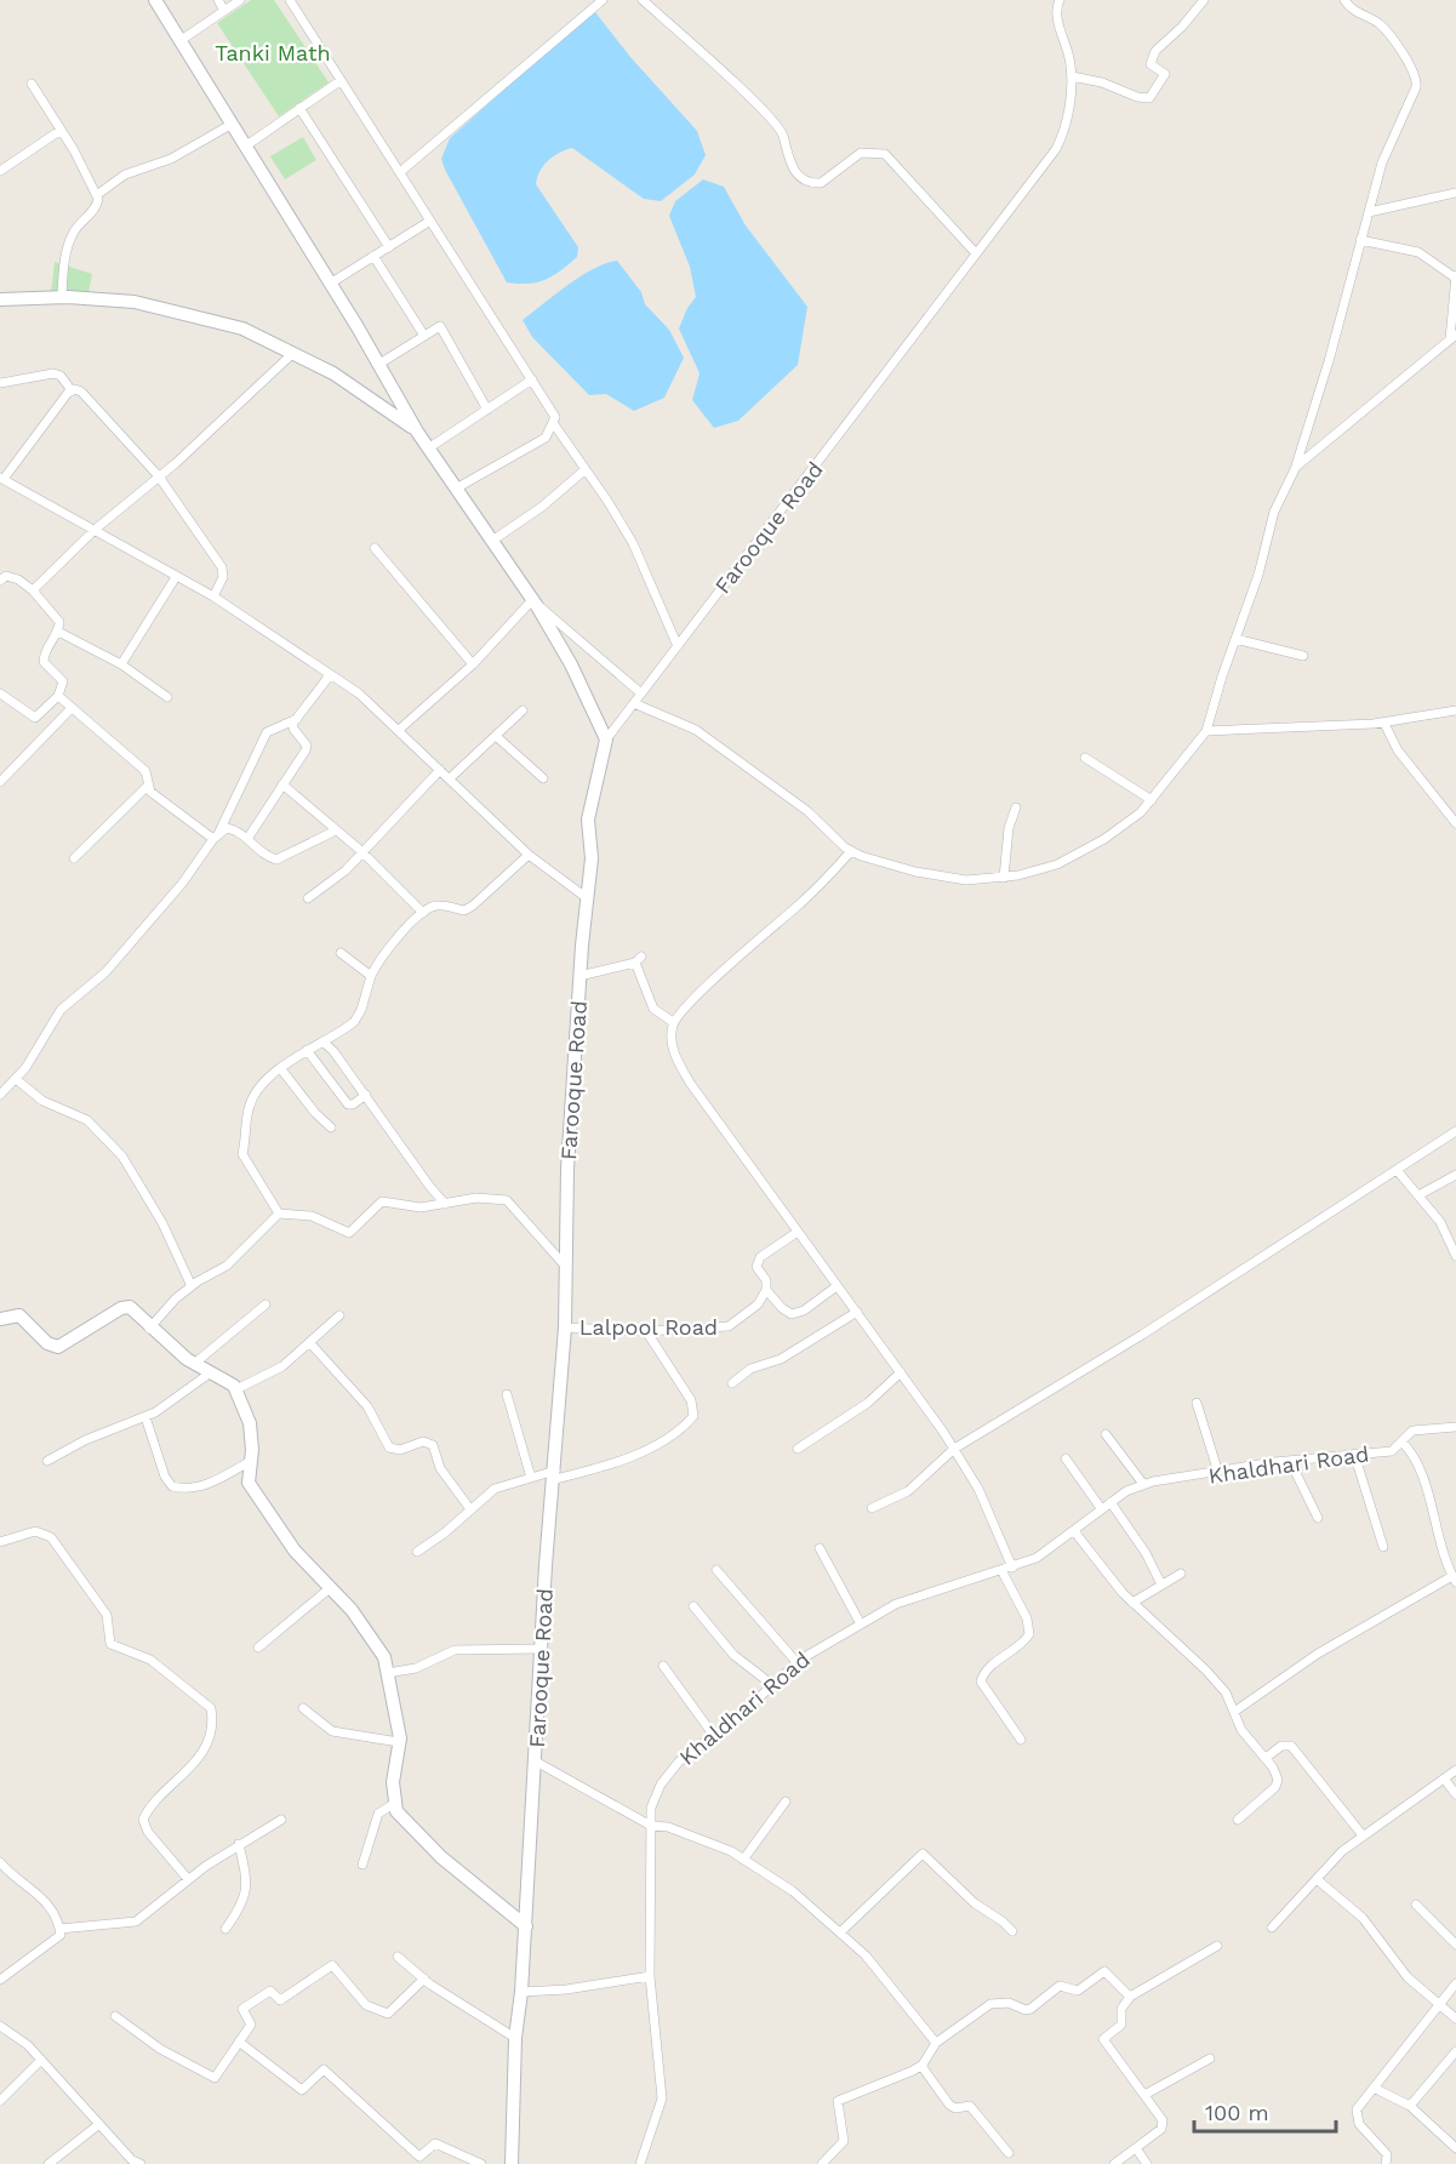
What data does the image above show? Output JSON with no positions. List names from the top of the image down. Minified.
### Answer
{"streets":{"main road":["Farooque Road"],"street":["Lalpool Road","Khaldhari Road"]},"crossings":[["Farooque Road","Lalpool Road"]],"parks":["Tanki Math"],"scale_bar":"100 m"}
